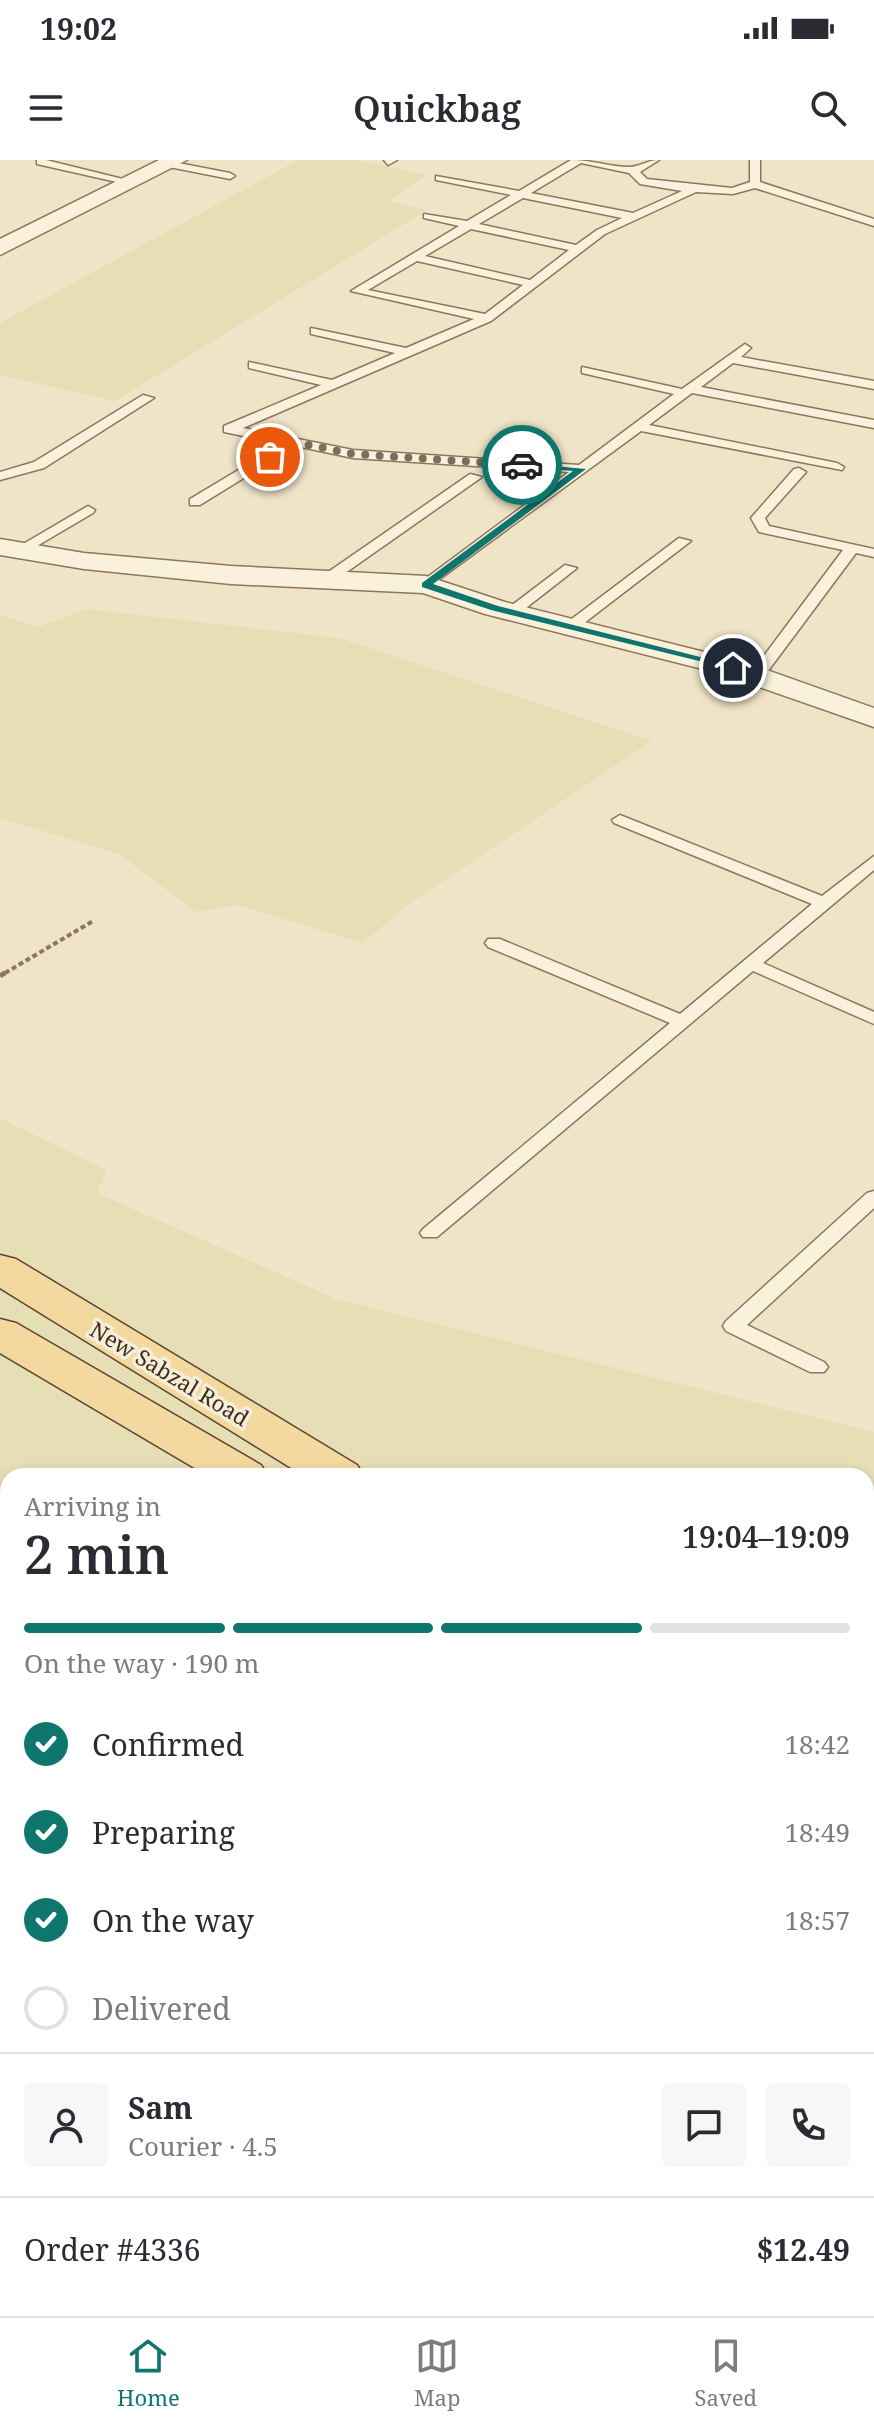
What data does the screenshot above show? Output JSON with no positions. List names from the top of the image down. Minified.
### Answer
{"streets":{"main road":["New Sabzal Road"]},"page":{"status":"19:02","header":"Quickbag","heading":["2 min","Arriving in","19:04–19:09"],"panel":["Sam","Courier · 4.5","Order #4336","$12.49"],"bar":"On the way · 190 m","list":[["Confirmed","18:42"],["Preparing","18:49"],["On the way","18:57"],"Delivered"],"tabs":["Home","Map","Saved"]}}
